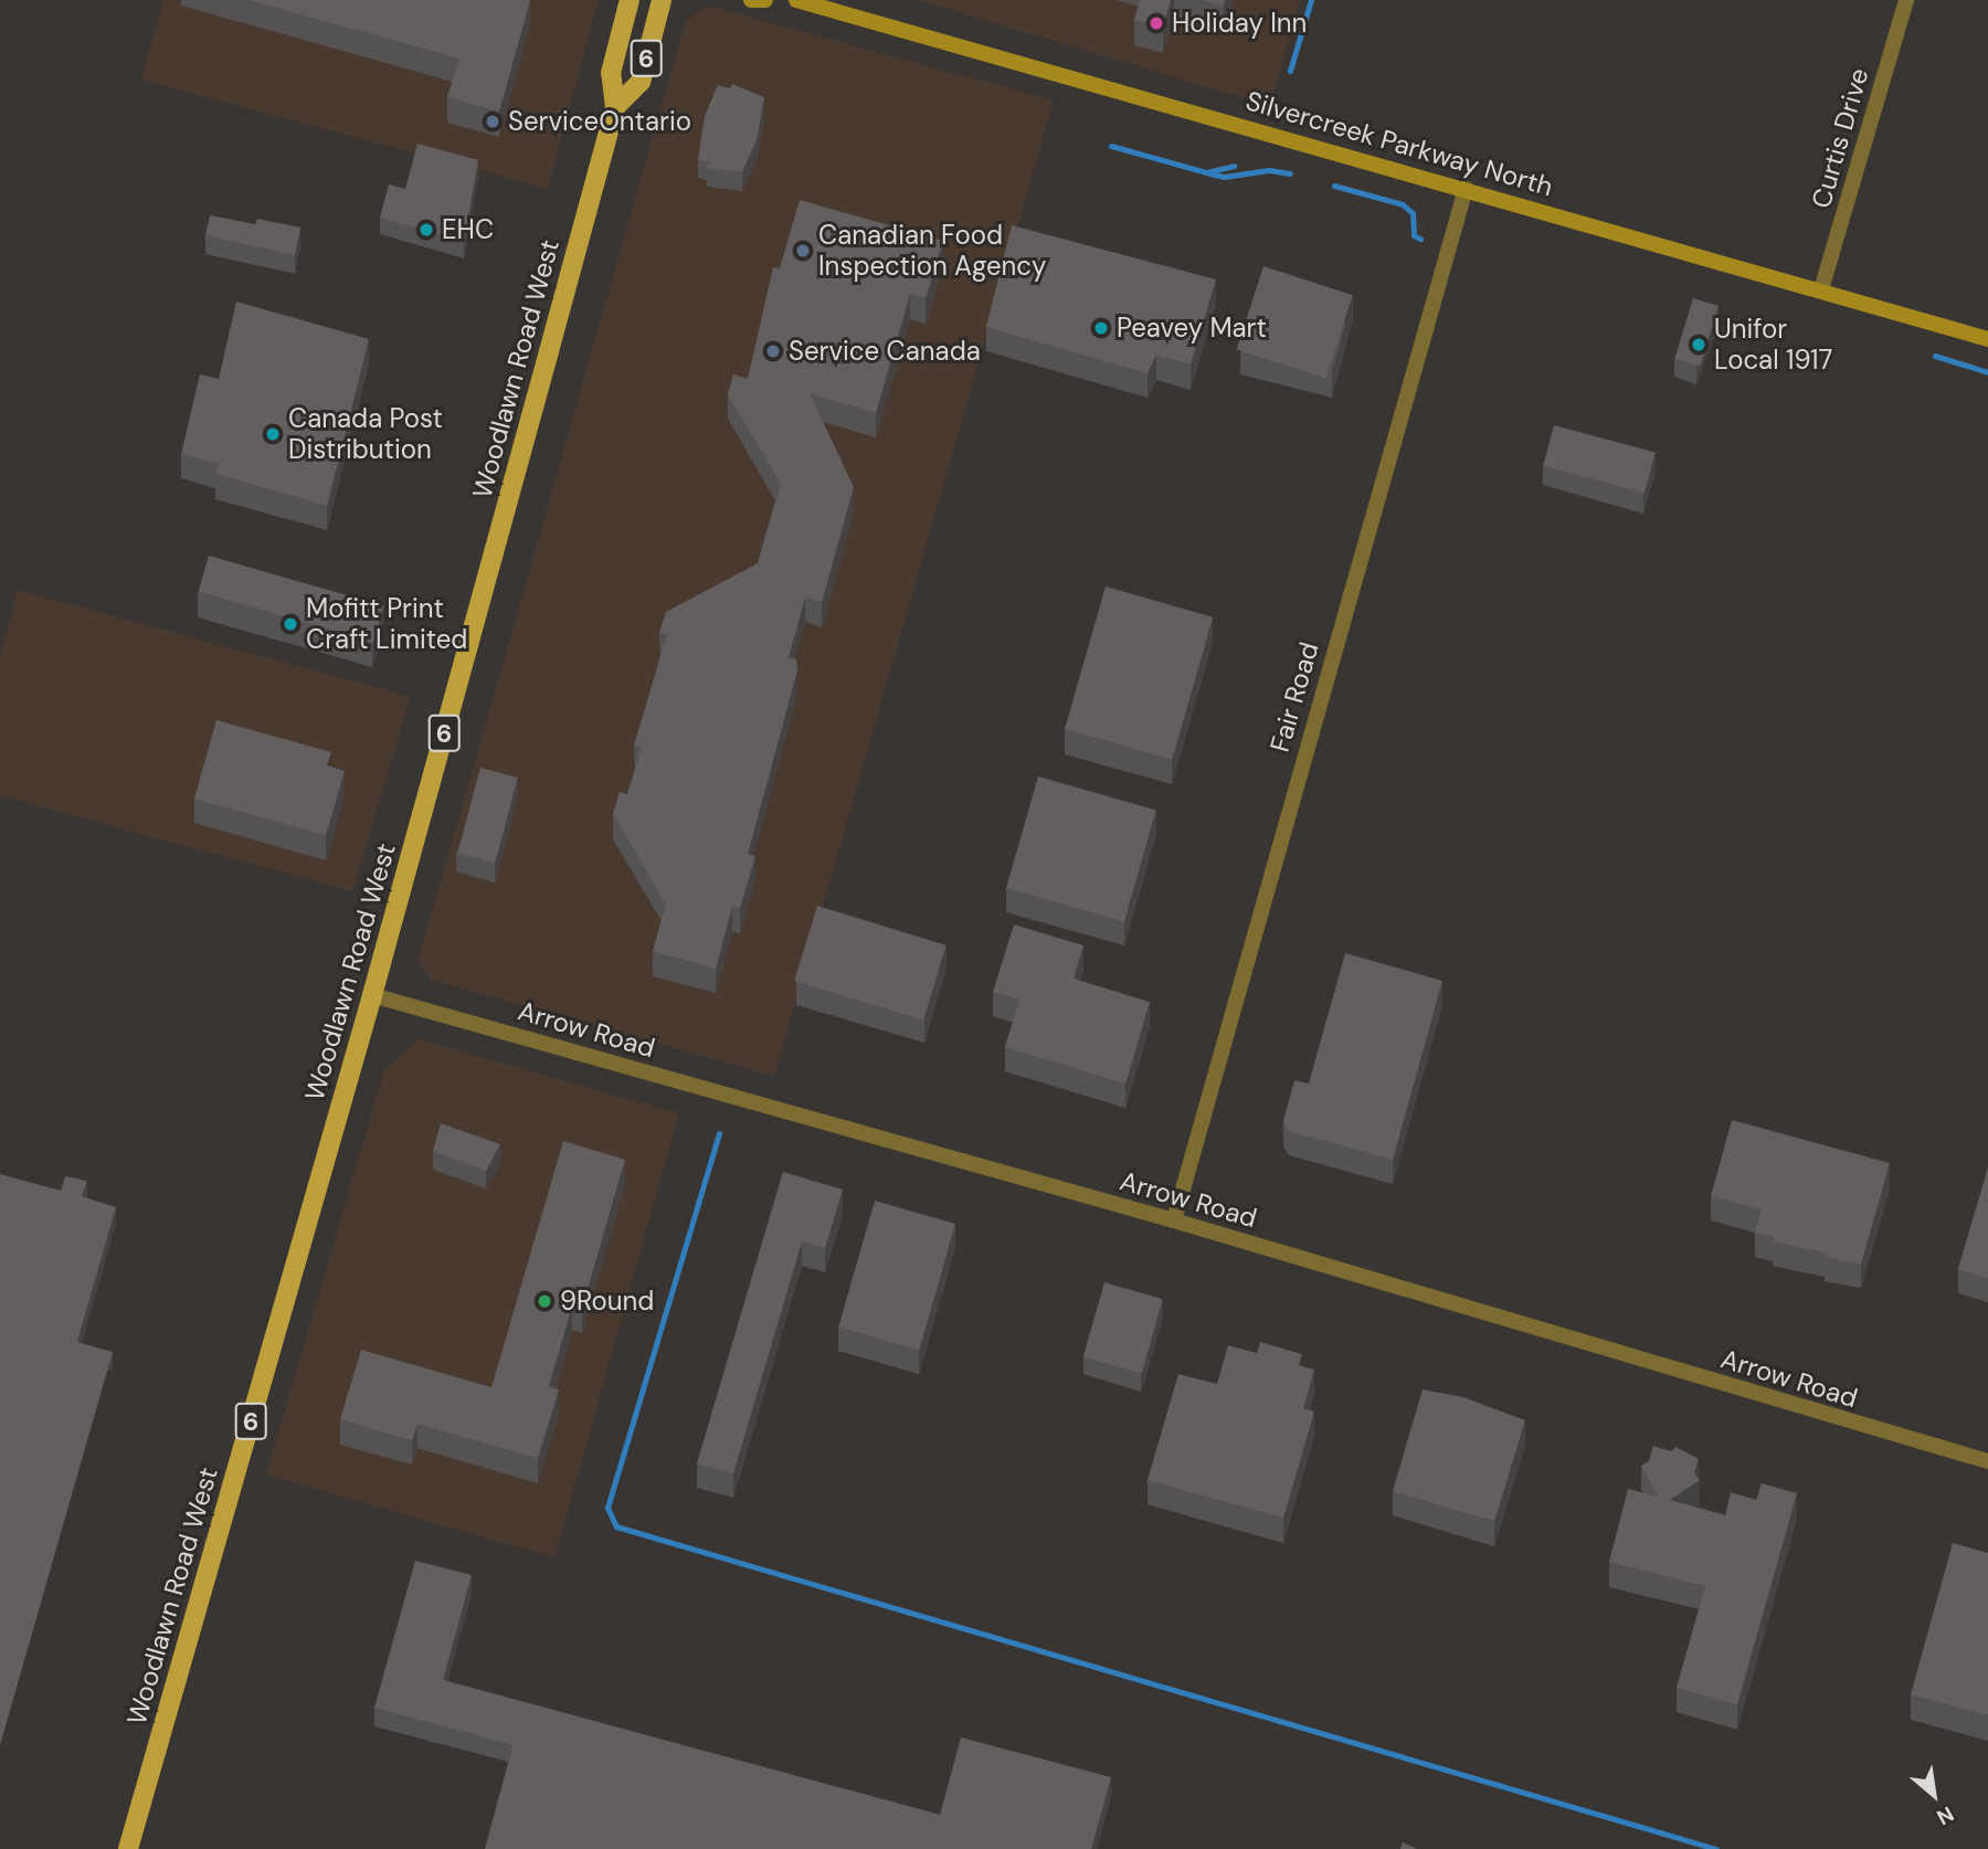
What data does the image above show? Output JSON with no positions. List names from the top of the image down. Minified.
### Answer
{"streets":{"main road":["6","Silvercreek Parkway North","Woodlawn Road West"],"street":["Curtis Drive","Fair Road","Arrow Road"]},"crossings":[["Curtis Drive","Silvercreek Parkway North"],["Silvercreek Parkway North","Fair Road"],["Woodlawn Road West","Arrow Road"],["Fair Road","Arrow Road"]],"places":["Holiday Inn","ServiceOntario","EHC","Canadian Food Inspection Agency","Peavey Mart","Unifor Local 1917","Service Canada","Canada Post Distribution","Mofitt Print Craft Limited","9Round"],"north":"bottom right"}
